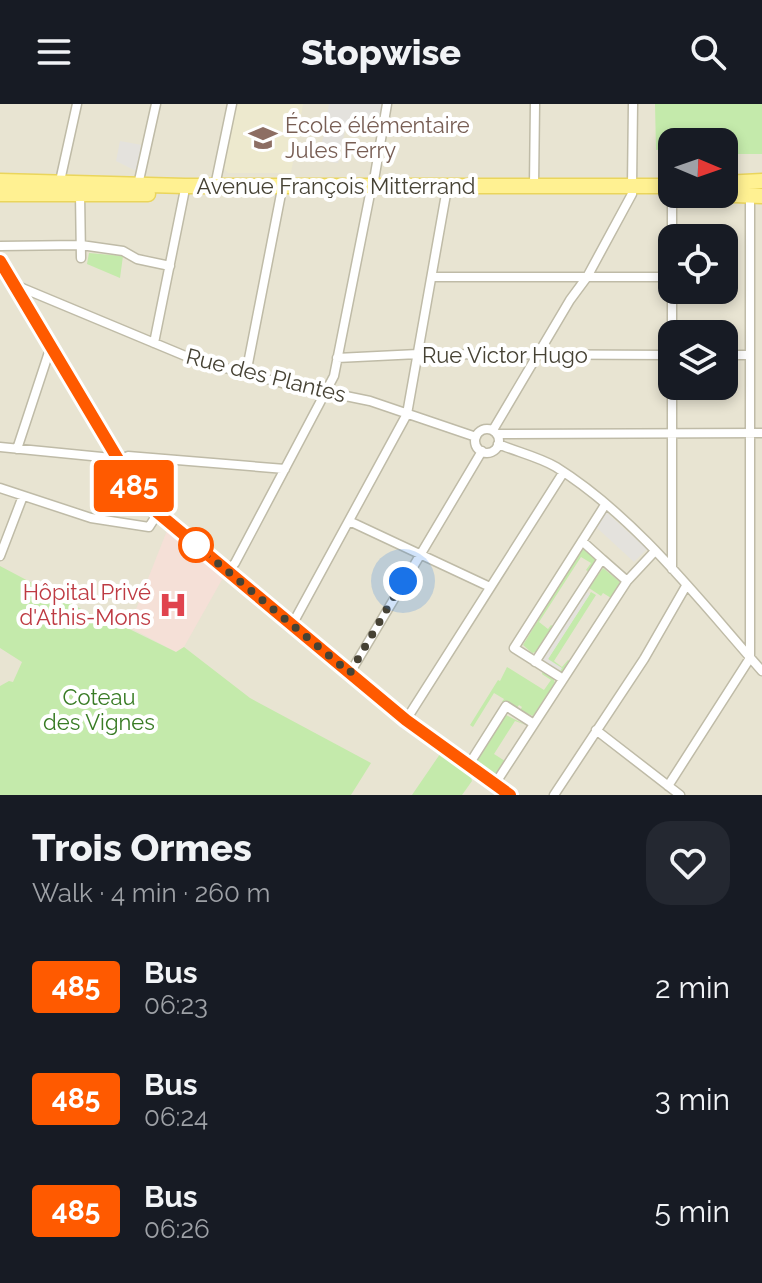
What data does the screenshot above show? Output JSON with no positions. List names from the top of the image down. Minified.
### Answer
{"streets":{"main road":["Avenue François Mitterrand"],"street":["Rue Victor Hugo","Rue des Plantes"]},"parks":["Coteau des Vignes"],"places":{"school or university":["École élémentaire Jules Ferry"],"hospital":["Hôpital Privé d'Athis-Mons"]},"lines":["bus line 485"],"north":"right","page":{"header":"Stopwise","on_map":"485","heading":["Trois Ormes","Walk · 4 min · 260 m"],"list":[{"mark":"485","name":"Bus","note":"06:23","value":"2 min"},{"mark":"485","name":"Bus","note":"06:24","value":"3 min"},{"mark":"485","name":"Bus","note":"06:26","value":"5 min"}]}}
